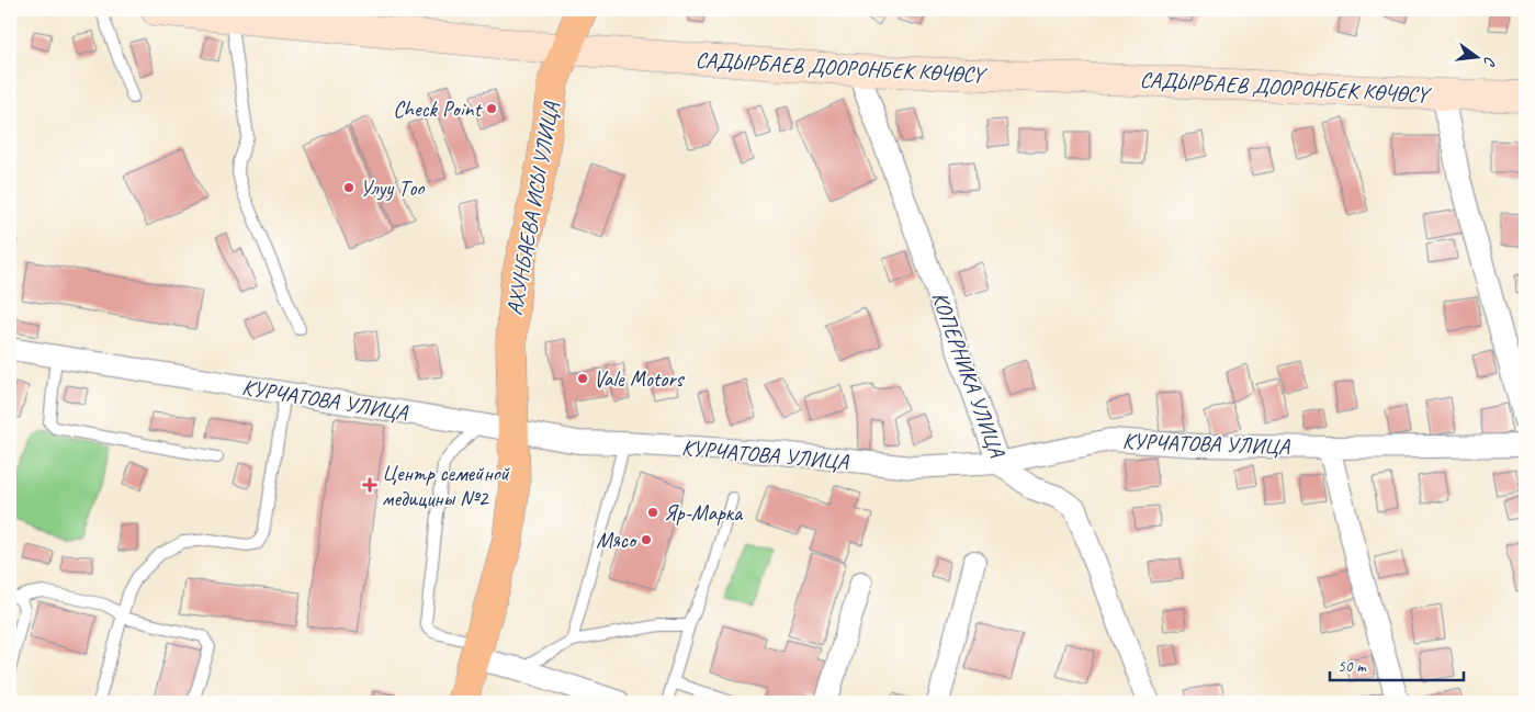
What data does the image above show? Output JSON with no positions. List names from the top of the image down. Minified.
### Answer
{"streets":{"main road":["САДЫРБАЕВ ДООРОНБЕК КӨЧӨСҮ","АХУНБАЕВА ИСЫ УЛИЦА"],"street":["КОПЕРНИКА УЛИЦА","КУРЧАТОВА УЛИЦА"]},"crossings":[["САДЫРБАЕВ ДООРОНБЕК КӨЧӨСҮ","АХУНБАЕВА ИСЫ УЛИЦА"],["САДЫРБАЕВ ДООРОНБЕК КӨЧӨСҮ","КОПЕРНИКА УЛИЦА"],["АХУНБАЕВА ИСЫ УЛИЦА","КУРЧАТОВА УЛИЦА"],["КОПЕРНИКА УЛИЦА","КУРЧАТОВА УЛИЦА"]],"places":{"other":["Check Point","Улуу Тоо","Vale Motors","Яр-Марка","Мясо"],"health":["Центр семейной медицины №2"]},"scale_bar":"50 m","north":"right"}
